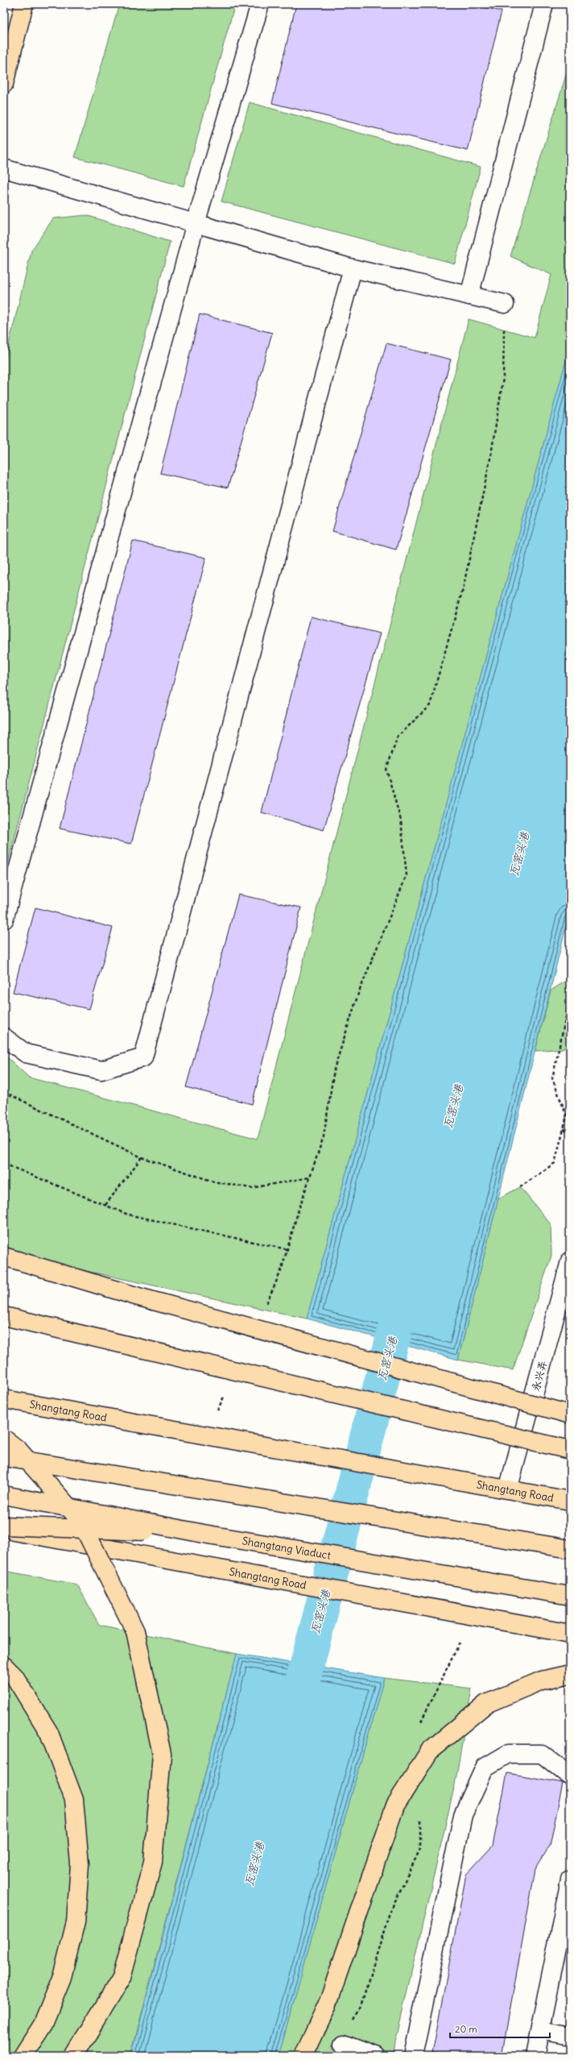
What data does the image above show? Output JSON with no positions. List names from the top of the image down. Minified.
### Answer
{"streets":{"main road":["Shangtang Road","Shangtang Viaduct"],"street":["永兴弄"]},"crossings":[["永兴弄","Shangtang Road"]],"water":["瓦窑头港"],"scale_bar":"20 m"}
